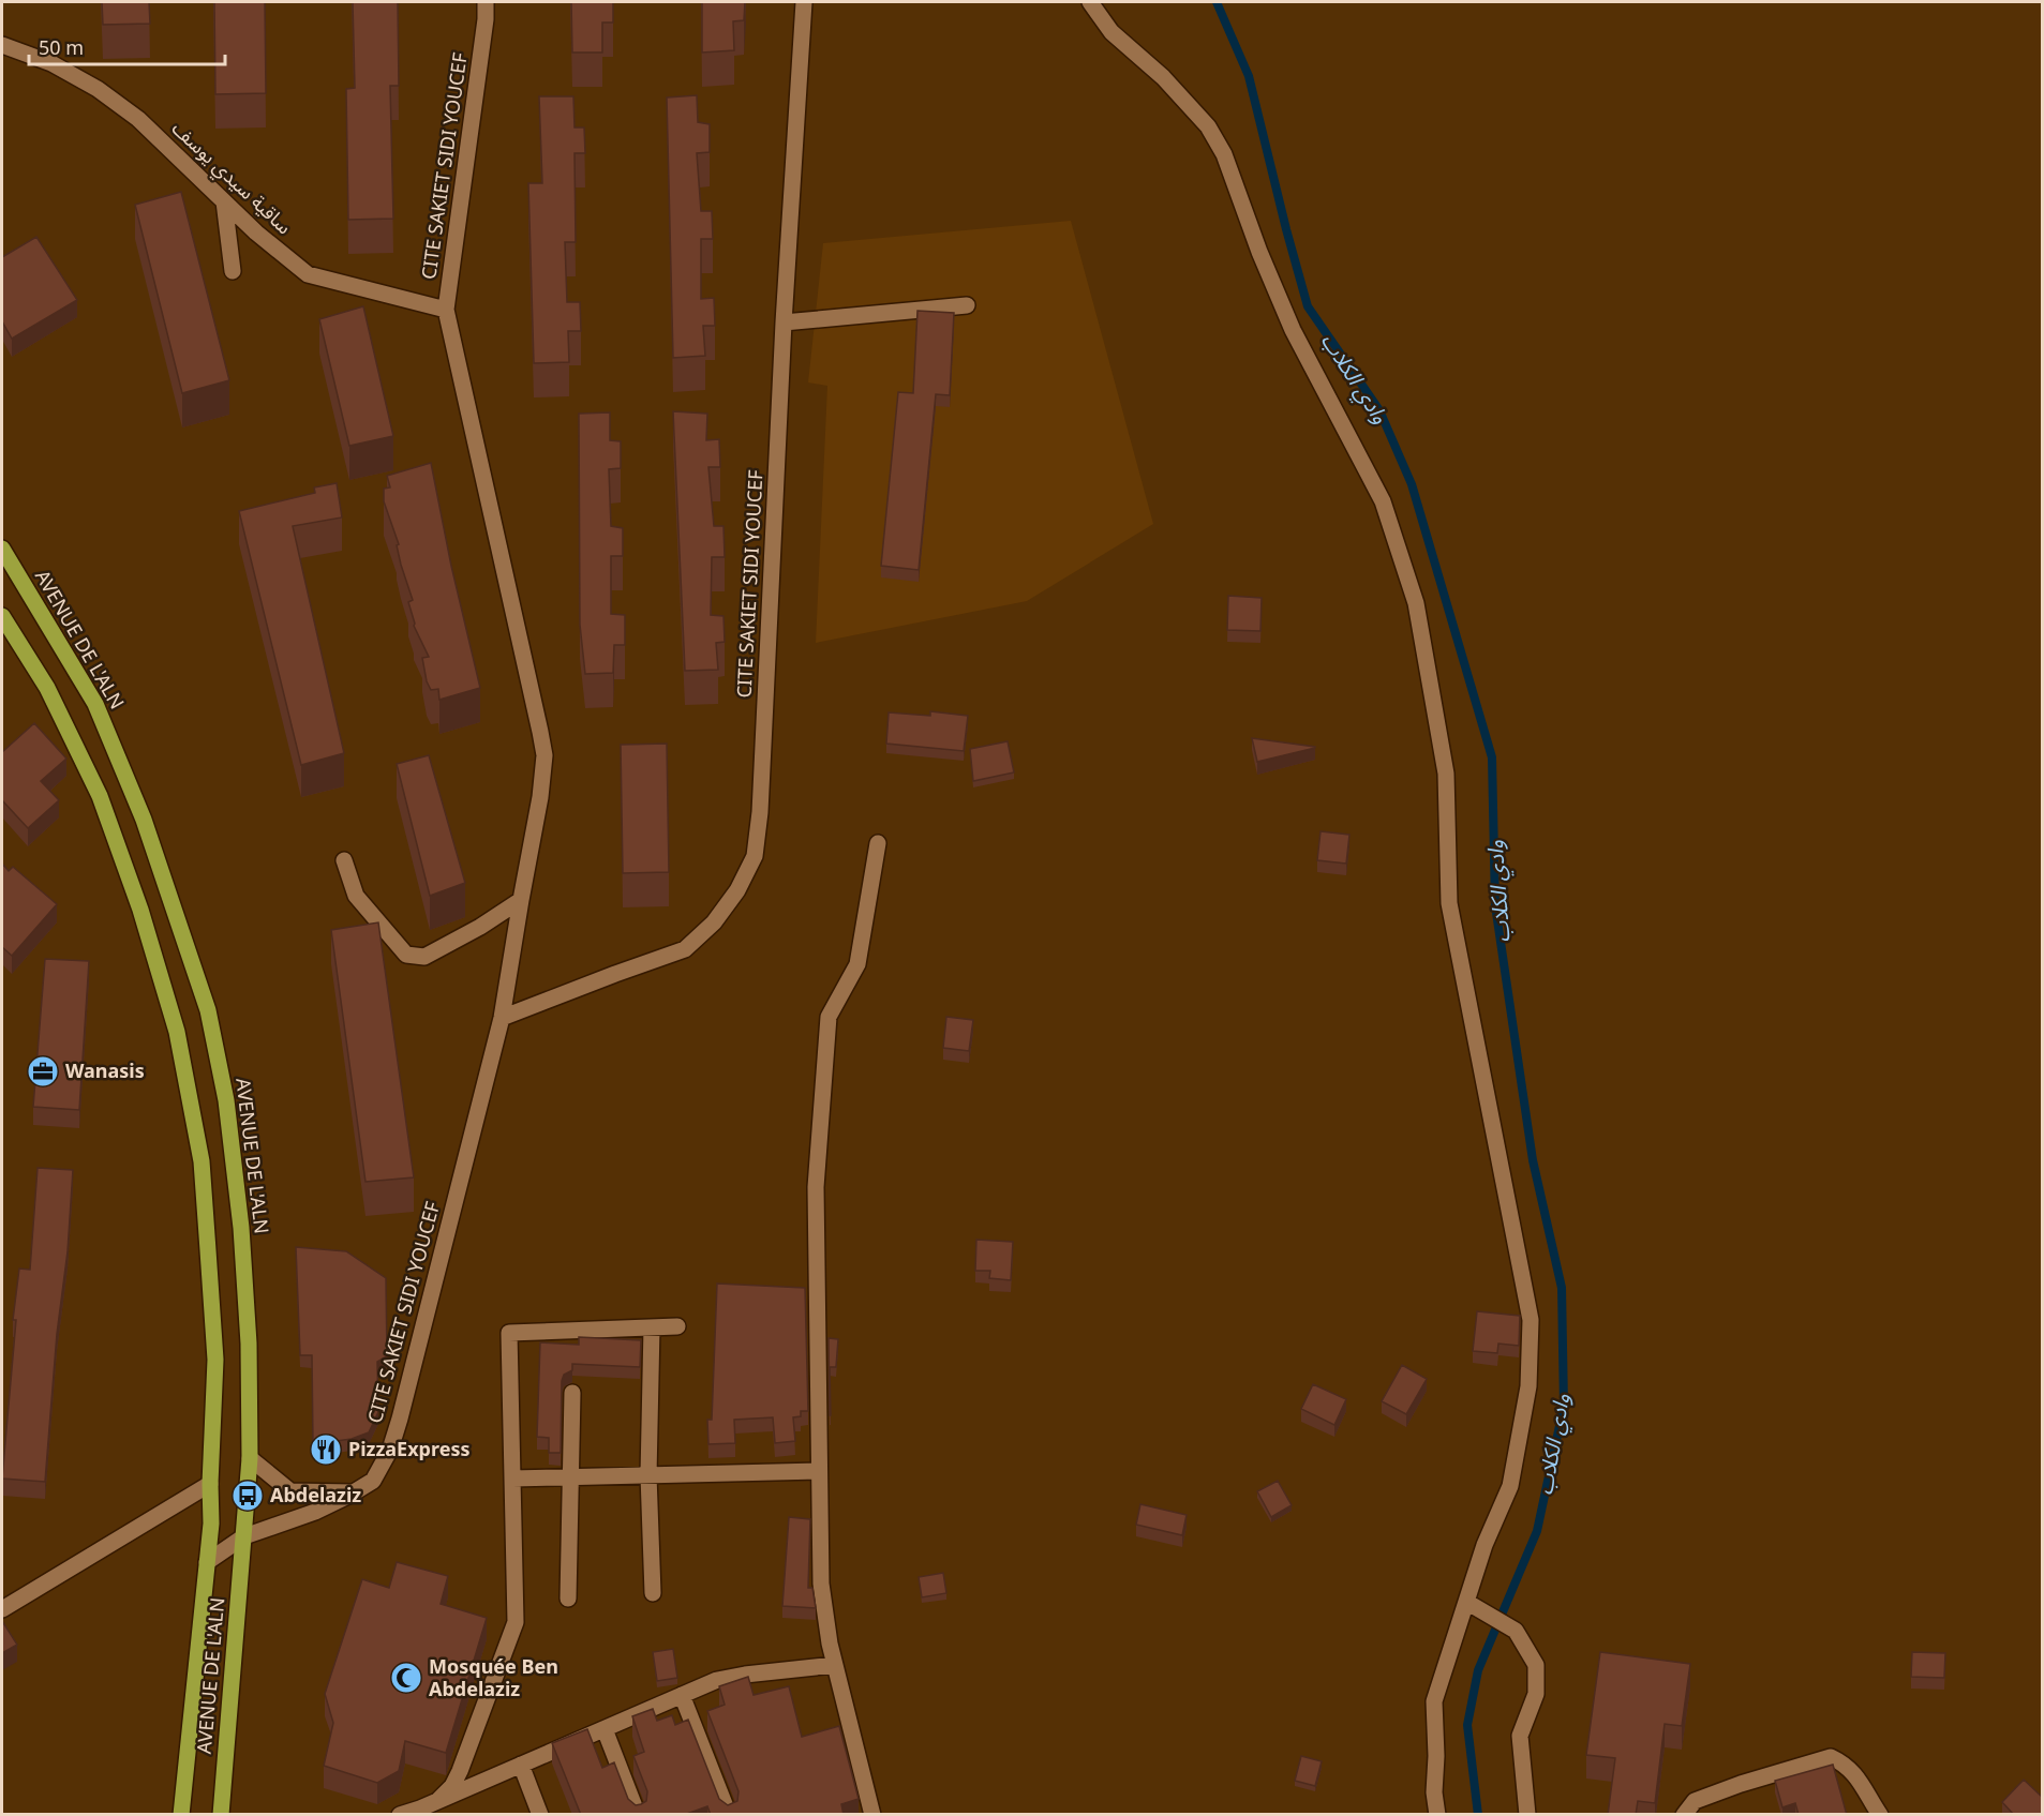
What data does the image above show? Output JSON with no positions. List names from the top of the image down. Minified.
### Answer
{"streets":{"main road":["AVENUE DE L'ALN"],"street":["CITE SAKIET SIDI YOUCEF","ساقية سيدي يوسف"]},"crossings":[["CITE SAKIET SIDI YOUCEF","ساقية سيدي يوسف"],["CITE SAKIET SIDI YOUCEF","AVENUE DE L'ALN"]],"water":["وادي الكلاب"],"places":{"office":["Wanasis"],"restaurant":["PizzaExpress"],"bus stop":["Abdelaziz"],"mosque":["Mosquée Ben Abdelaziz"]},"scale_bar":"50 m"}
